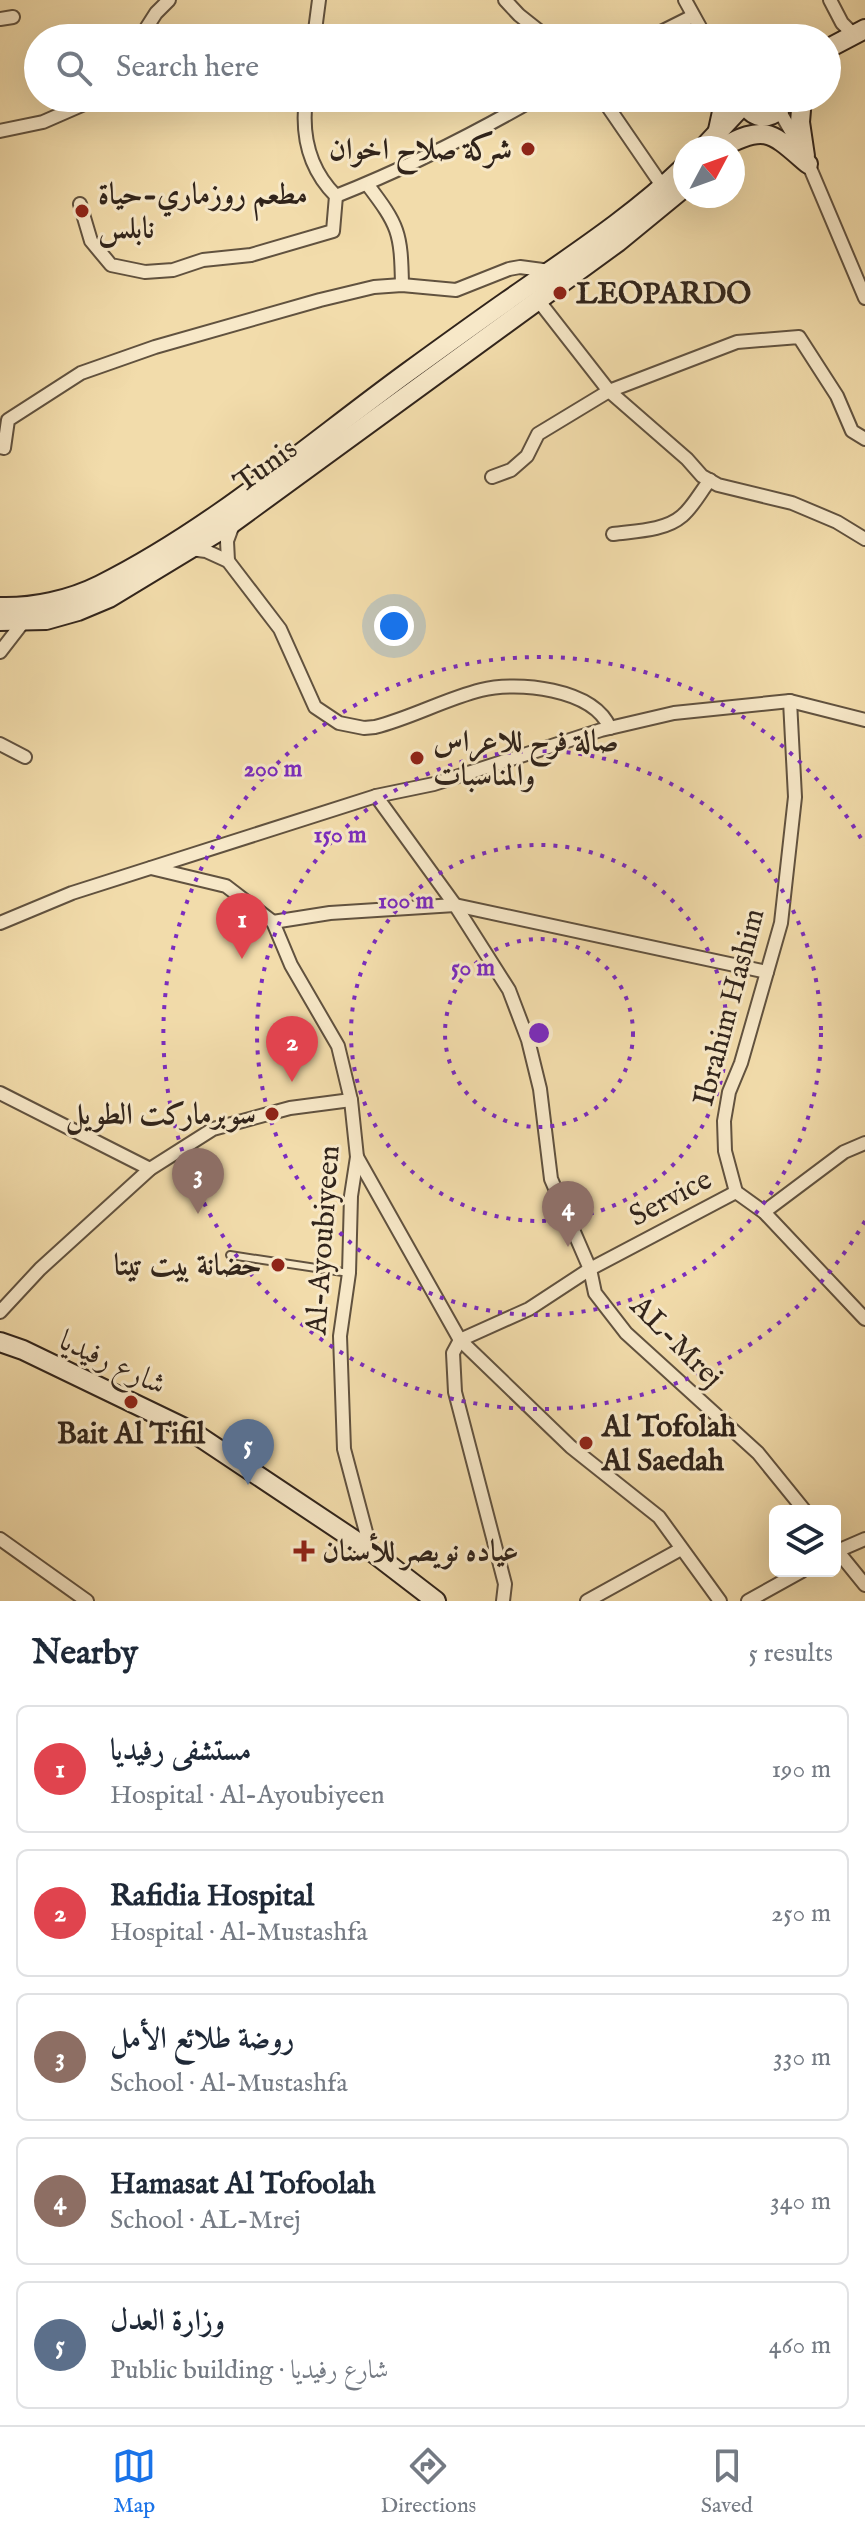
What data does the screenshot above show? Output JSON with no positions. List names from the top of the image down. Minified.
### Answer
{"streets":{"main road":["Tunis","شارع رفيديا"],"street":["Ibrahim Hashim","Service","Al-Ayoubiyeen","AL-Mrej"]},"crossings":[["Ibrahim Hashim","Service"],["Service","AL-Mrej"],["Al-Ayoubiyeen","شارع رفيديا"]],"places":{"other":["شركة صلاح اخوان","مطعم روزماري-حياة نابلس","LEOPARDO","صالة فرح للاعراس والمناسبات","سوبرماركت الطويل","حضانة بيت تيتا","Bait Al Tifil","Al Tofolah Al Saedah"],"health":["عياده نويصر للأسنان"]},"north":"top right","page":{"search":"Search here","pins":["1","2","3","4","5"],"heading":["Nearby","5 results"],"list":[{"mark":"1","name":"مستشفى رفيديا","note":"Hospital · Al-Ayoubiyeen","value":"190 m"},{"mark":"2","name":"Rafidia Hospital","note":"Hospital · Al-Mustashfa","value":"250 m"},{"mark":"3","name":"روضة طلائع الأمل","note":"School · Al-Mustashfa","value":"330 m"},{"mark":"4","name":"Hamasat Al Tofoolah","note":"School · AL-Mrej","value":"340 m"},{"mark":"5","name":"وزارة العدل","note":"Public building · شارع رفيديا","value":"460 m"}],"nav":["Map","Directions","Saved"]},"rings":["200 m","150 m","100 m","50 m"]}
